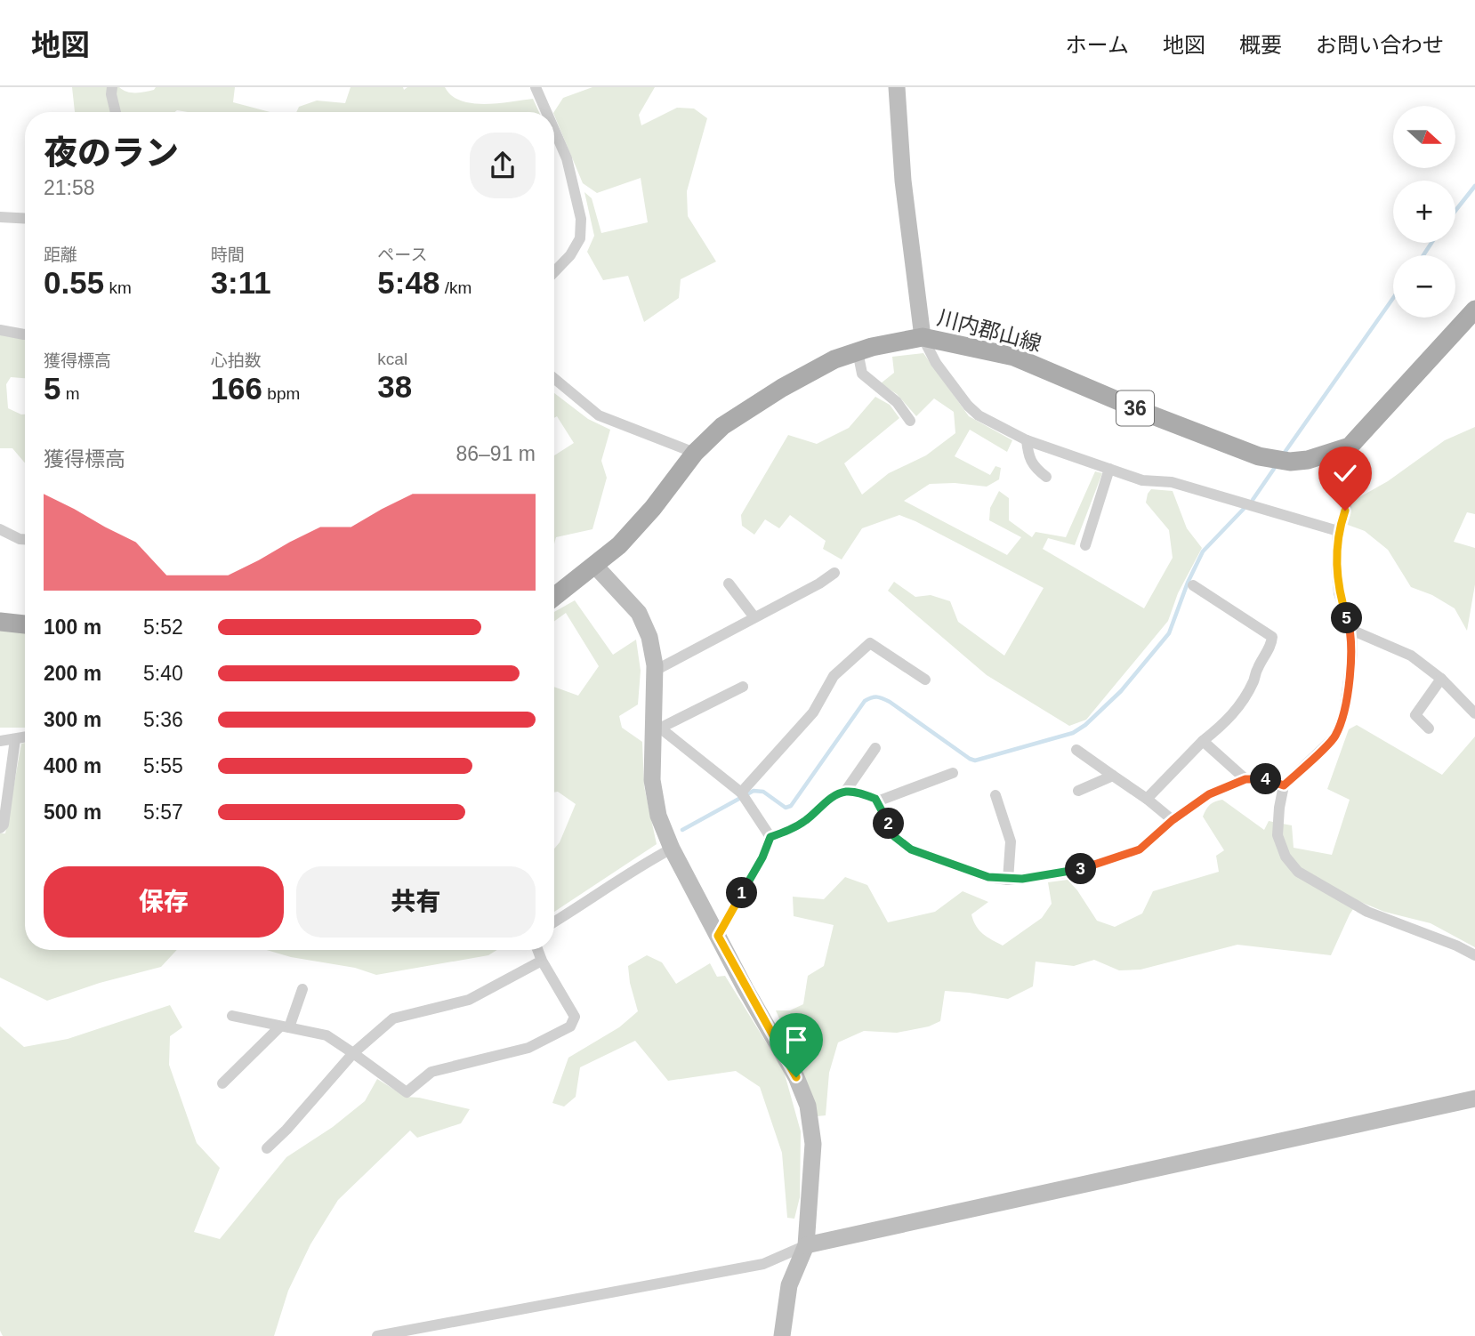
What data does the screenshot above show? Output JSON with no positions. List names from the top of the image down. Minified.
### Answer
{"streets":{"main road":["川内郡山線","36"]},"north":"right","page":{"header":"地図","nav":["ホーム","地図","概要","お問い合わせ"],"map_buttons":["+","−"],"heading":["夜のラン","21:58"],"stats":[["距離","0.55 km"],["時間","3:11"],["ペース","5:48 /km"],["獲得標高","5 m"],["心拍数","166 bpm"],["kcal","38"]],"chart":["獲得標高","86–91 m"],"pins":["5","4","2","3","1"],"list":[{"name":"100 m","note":"5:52"},{"name":"200 m","note":"5:40"},{"name":"300 m","note":"5:36"},{"name":"400 m","note":"5:55"},{"name":"500 m","note":"5:57"}],"buttons":["保存","共有"]}}
